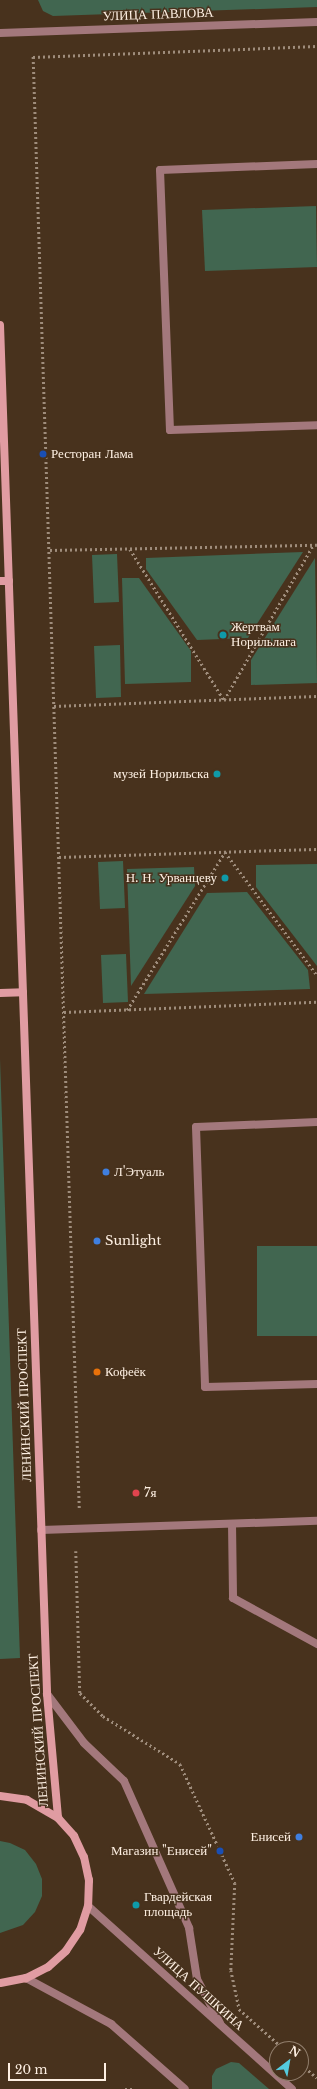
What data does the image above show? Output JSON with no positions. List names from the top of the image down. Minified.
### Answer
{"streets":{"main road":["ЛЕНИНСКИЙ ПРОСПЕКТ"],"street":["УЛИЦА ПАВЛОВА","УЛИЦА ПУШКИНА"]},"places":["Ресторан Лама","Жертвам Норильлага","музей Норильска","Н. Н. Урванцеву","Л'Этуаль","Sunlight","Кофеёк","7я","Енисей","Магазин \"Енисей\"","Гвардейская площадь"],"scale_bar":"20 m","north":"top right"}
